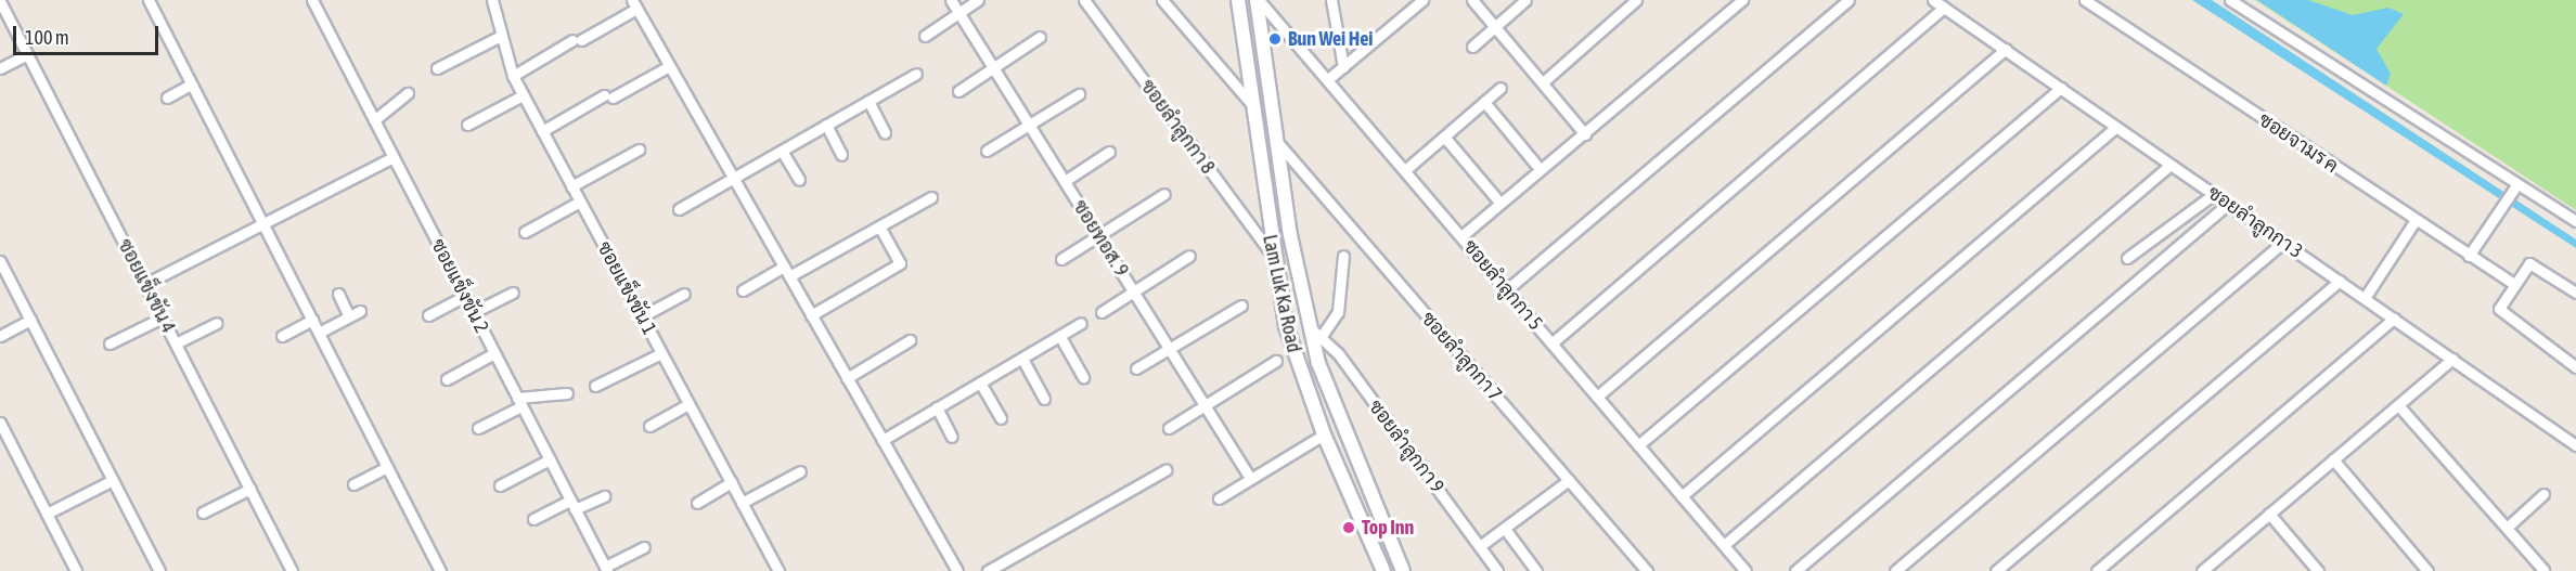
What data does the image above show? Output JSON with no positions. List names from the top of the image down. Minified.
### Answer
{"streets":{"main road":["Lam Luk Ka Road"],"street":["ซอยลำลูกกา 8","ซอยจามร ค","ซอยลำลูกกา 3","ซอยทอส. 9","ซอยลำลูกกา 5","ซอยแข็งขัน 4","ซอยแข็งขัน 2","ซอยแข็งขัน 1","ซอยลำลูกกา 7","ซอยลำลูกกา 9"]},"crossings":[["ซอยลำลูกกา 8","Lam Luk Ka Road"],["ซอยลำลูกกา 5","Lam Luk Ka Road"],["Lam Luk Ka Road","ซอยลำลูกกา 7"],["Lam Luk Ka Road","ซอยลำลูกกา 9"]],"places":["Bun Wei Hei","Top Inn"],"scale_bar":"100 m"}
